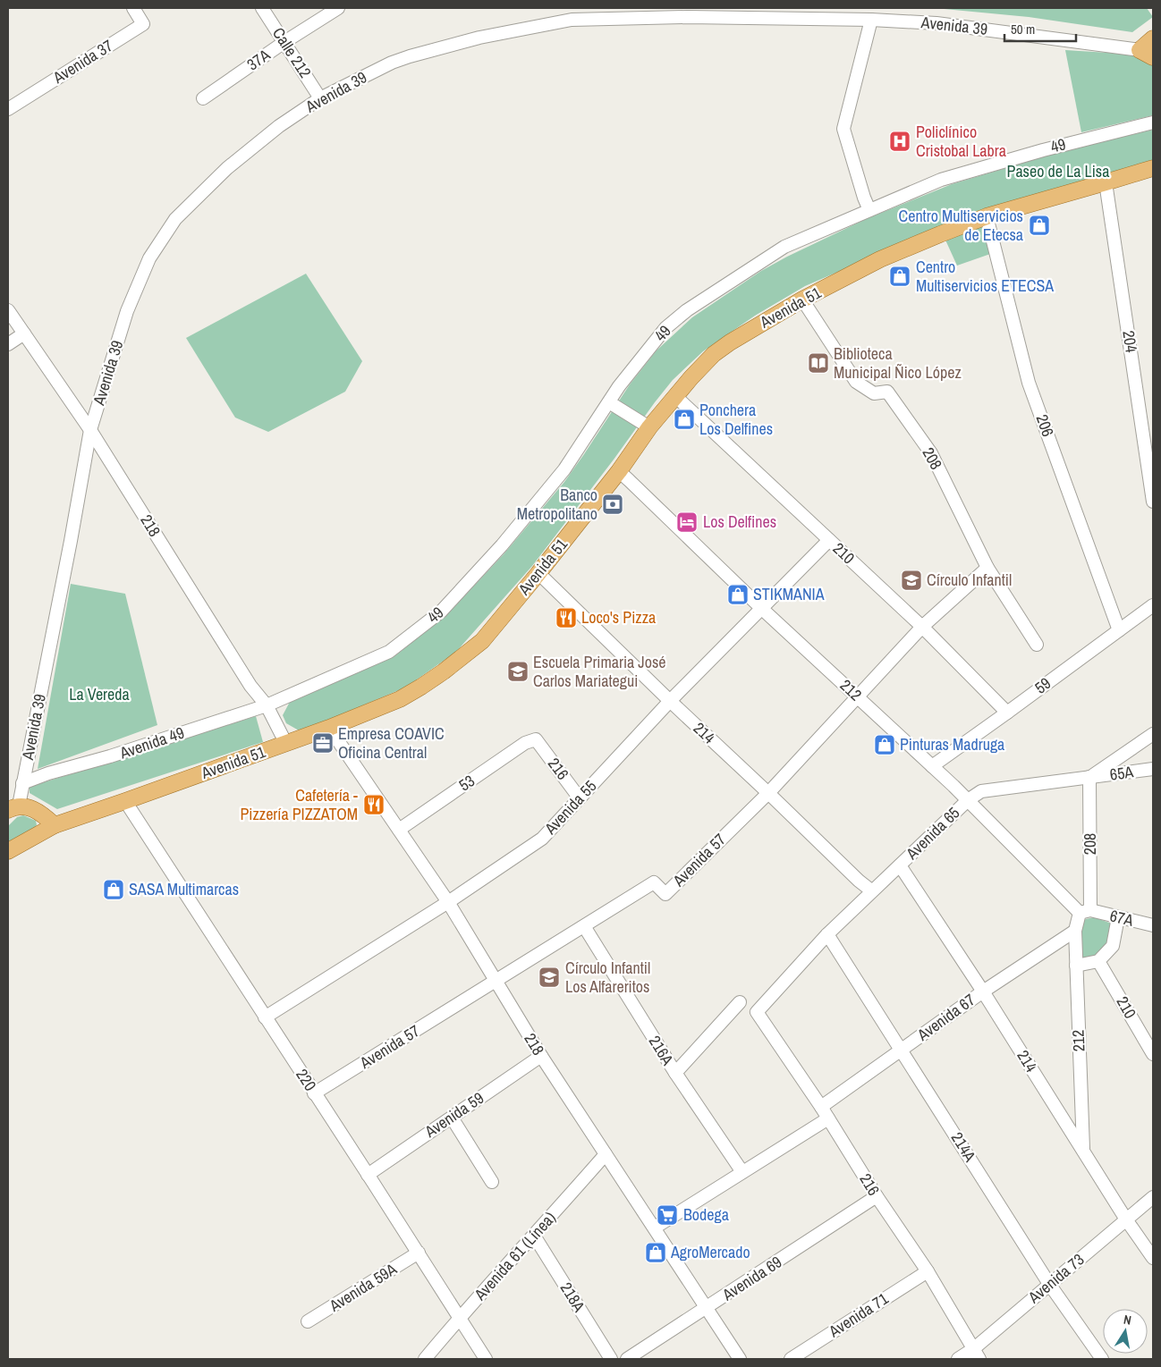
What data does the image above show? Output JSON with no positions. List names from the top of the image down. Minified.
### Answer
{"streets":{"main road":["Avenida 51"],"street":["Avenida 39","Calle 212","37A","Avenida 37","49","204","206","208","218","210","59","212","214","Avenida 49","216","65A","53","Avenida 55","Avenida 65","Avenida 57","67A","Avenida 67","216A","220","Avenida 59","214A","Avenida 61 (Línea)","Avenida 69","Avenida 73","Avenida 59A","218A","Avenida 71"]},"crossings":[["Avenida 39","Calle 212"],["Avenida 39","218"],["Avenida 39","Avenida 49"],["Calle 212","37A"],["49","Avenida 49"],["Avenida 51","204"],["Avenida 51","206"],["Avenida 51","208"],["Avenida 51","218"],["Avenida 51","210"],["Avenida 51","212"],["Avenida 51","214"],["Avenida 51","220"],["206","59"],["208","212"],["208","65A"],["208","Avenida 65"],["208","Avenida 57"],["208","67A"],["208","Avenida 67"],["218","Avenida 49"],["218","53"],["218","Avenida 55"],["218","Avenida 57"],["218","Avenida 59"],["218","Avenida 61 (Línea)"],["218","Avenida 69"],["210","59"],["210","Avenida 55"],["210","Avenida 57"],["59","212"],["212","214"],["212","Avenida 55"],["212","Avenida 65"],["212","Avenida 57"],["212","67A"],["212","Avenida 67"],["214","Avenida 55"],["214","Avenida 65"],["214","Avenida 57"],["214","Avenida 67"],["214","Avenida 73"],["216","53"],["216","Avenida 55"],["216","Avenida 65"],["216","Avenida 67"],["216","Avenida 69"],["216","Avenida 73"],["216","Avenida 71"],["65A","Avenida 65"],["Avenida 55","220"],["Avenida 65","214A"],["Avenida 57","216A"],["Avenida 57","220"],["Avenida 67","214A"],["220","Avenida 59"],["220","Avenida 61 (Línea)"],["220","Avenida 59A"],["214A","Avenida 73"],["Avenida 61 (Línea)","218A"]],"parks":["Paseo de La Lisa","La Vereda"],"places":{"hospital":["Policlínico Cristobal Labra"],"shop":["Centro Multiservicios de Etecsa","Centro Multiservicios ETECSA","Ponchera Los Delfines","STIKMANIA","Pinturas Madruga","SASA Multimarcas","AgroMercado"],"library":["Biblioteca Municipal Ñico López"],"bank":["Banco Metropolitano"],"hotel":["Los Delfines"],"school or university":["Círculo Infantil","Escuela Primaria José Carlos Mariategui","Círculo Infantil Los Alfareritos"],"restaurant":["Loco's Pizza","Cafetería - Pizzería PIZZATOM"],"office":["Empresa COAVIC Oficina Central"],"supermarket":["Bodega"]},"scale_bar":"50 m","north":"top"}
